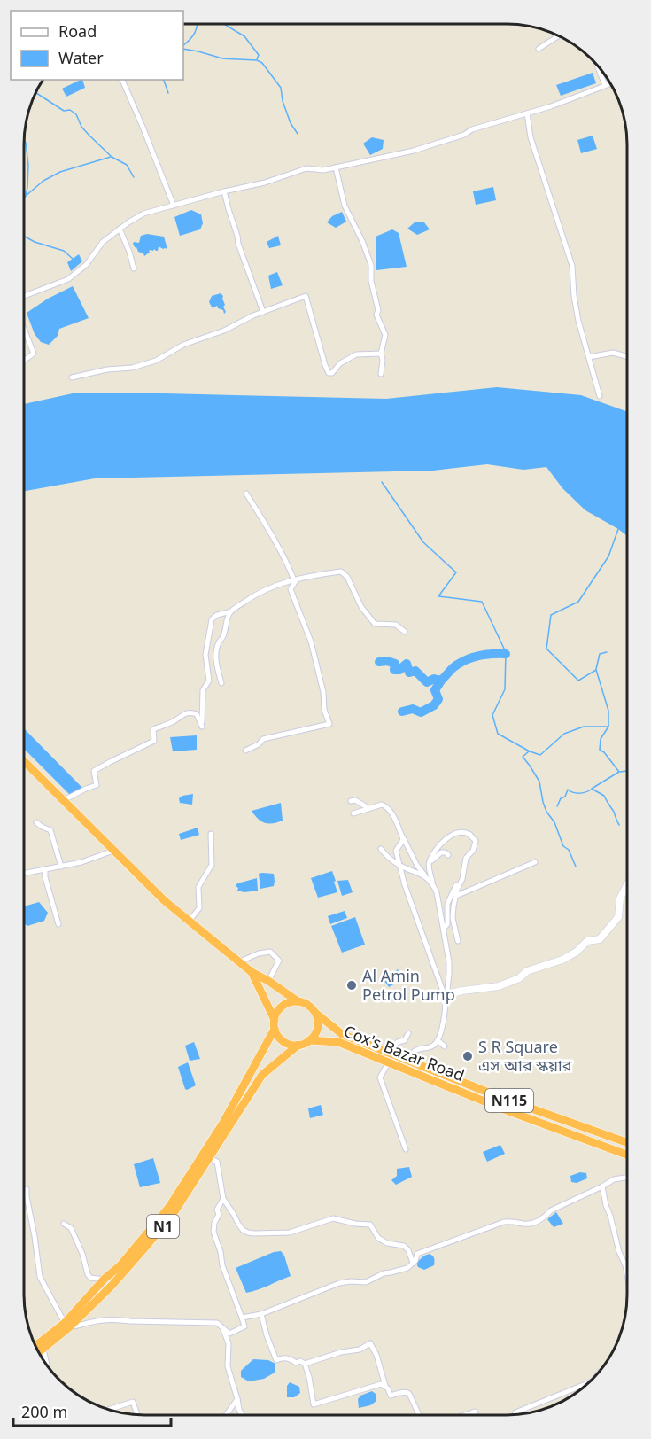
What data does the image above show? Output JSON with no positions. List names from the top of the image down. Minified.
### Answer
{"streets":{"highway":["Cox's Bazar Road","N115","N1"]},"crossings":[["Cox's Bazar Road","N1"]],"places":["Al Amin Petrol Pump","S R Square এস আর স্কয়ার"],"legend":["Road","Water"],"scale_bar":"200 m"}
